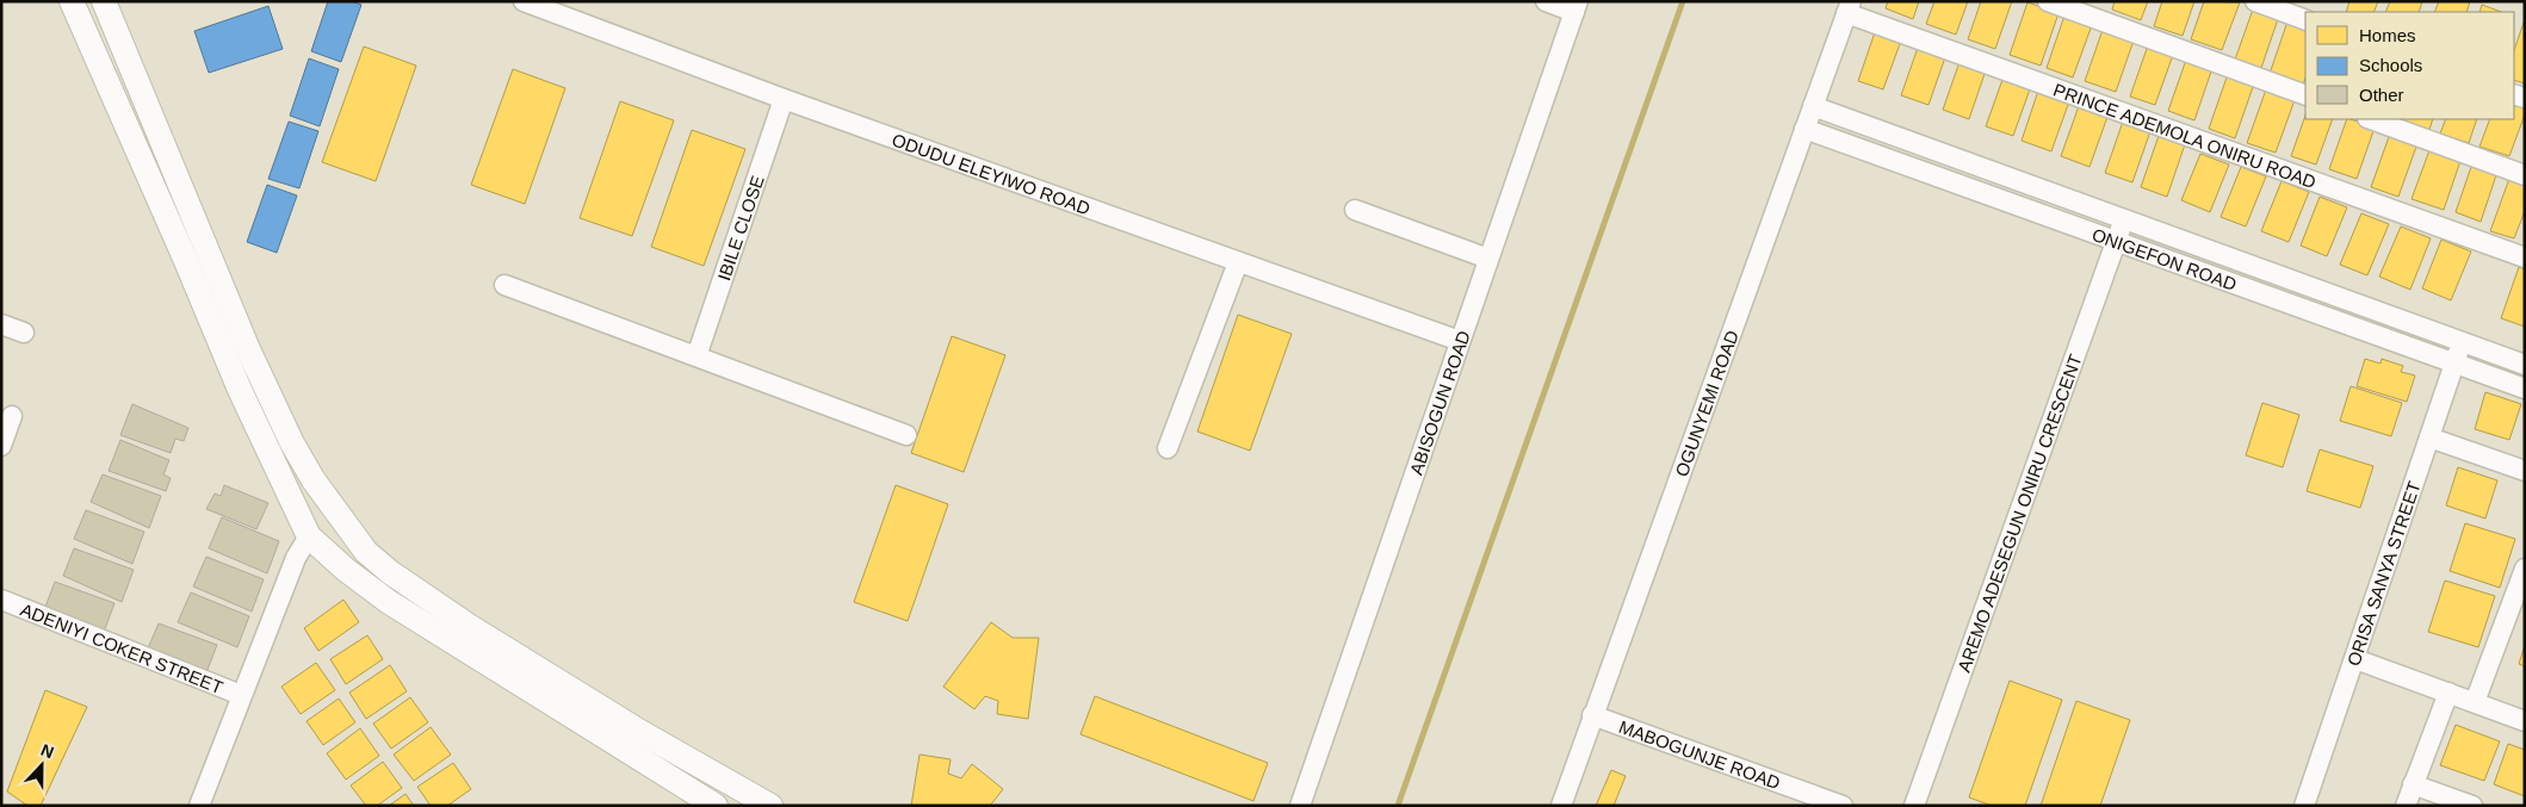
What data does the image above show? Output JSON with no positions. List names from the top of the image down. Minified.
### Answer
{"streets":{"street":["PRINCE ADEMOLA ONIRU ROAD","ODUDU ELEYIWO ROAD","IBILE CLOSE","ONIGEFON ROAD","ABISOGUN ROAD","OGUNYEMI ROAD","AREMO ADESEGUN ONIRU CRESCENT","ORISA SANYA STREET","ADENIYI COKER STREET","MABOGUNJE ROAD"]},"crossings":[["PRINCE ADEMOLA ONIRU ROAD","OGUNYEMI ROAD"],["ODUDU ELEYIWO ROAD","IBILE CLOSE"],["ODUDU ELEYIWO ROAD","ABISOGUN ROAD"],["ONIGEFON ROAD","OGUNYEMI ROAD"],["ONIGEFON ROAD","AREMO ADESEGUN ONIRU CRESCENT"],["ONIGEFON ROAD","ORISA SANYA STREET"],["OGUNYEMI ROAD","MABOGUNJE ROAD"]],"legend":["Homes","Schools","Other"],"north":"top"}
